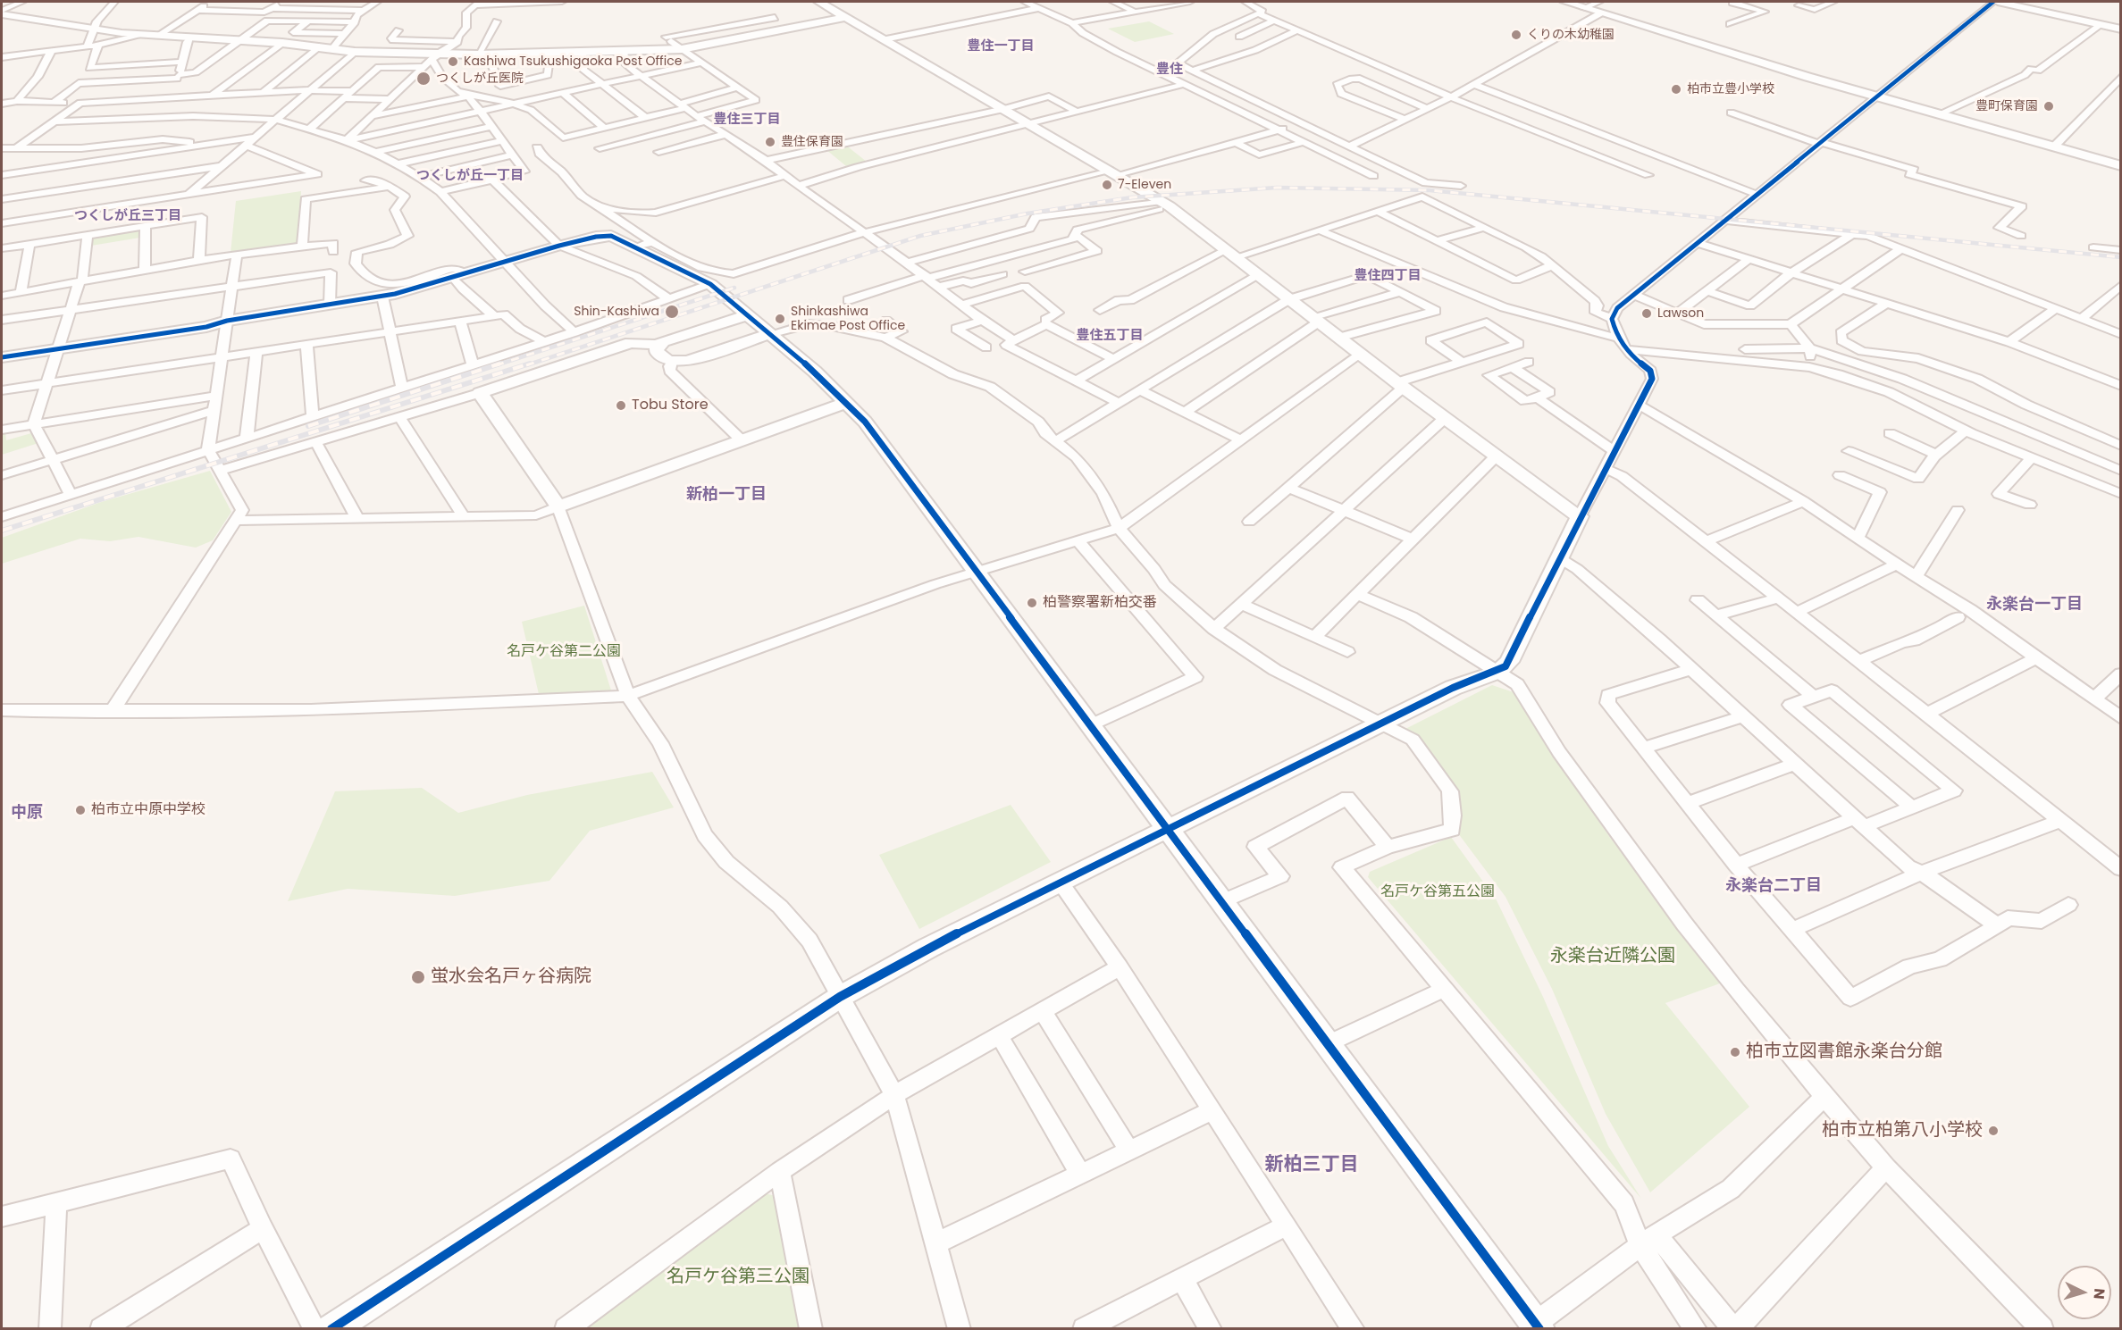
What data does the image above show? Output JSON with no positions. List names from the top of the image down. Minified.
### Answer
{"districts":["豊住一丁目","豊住","豊住三丁目","つくしが丘一丁目","つくしが丘三丁目","豊住四丁目","豊住五丁目","新柏一丁目","永楽台一丁目","中原","永楽台二丁目","新柏三丁目"],"parks":["名戸ケ谷第二公園","名戸ケ谷第五公園","永楽台近隣公園","名戸ケ谷第三公園"],"places":["くりの木幼稚園","Kashiwa Tsukushigaoka Post Office","つくしが丘医院","柏市立豊小学校","豊町保育園","豊住保育園","7-Eleven","Shin-Kashiwa","Lawson","Shinkashiwa Ekimae Post Office","Tobu Store","柏警察署新柏交番","柏市立中原中学校","蛍水会名戸ヶ谷病院","柏市立図書館永楽台分館","柏市立柏第八小学校"],"north":"right"}
